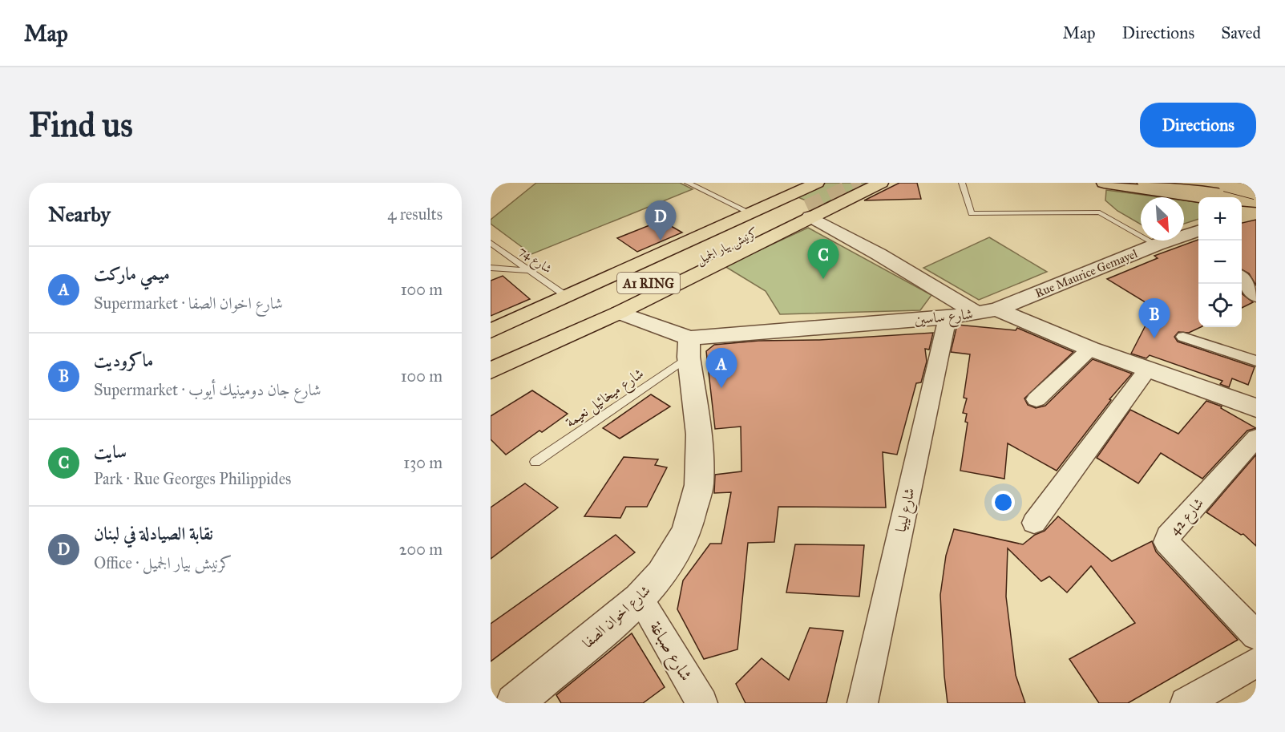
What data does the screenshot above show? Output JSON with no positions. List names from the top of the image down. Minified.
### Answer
{"streets":{"highway":["كرنيش بيار الجميل","A1 RING"],"street":["Rue Maurice Gemayel","شارع ساسين","شارع ليبيا","شارع 42","شارع اخوان الصفا","شارع صباغة"],"lane":["شارع 74","شارع ميخائيل نعيمة"]},"crossings":[["Rue Maurice Gemayel","شارع ساسين"],["شارع ساسين","شارع ميخائيل نعيمة"],["شارع ساسين","شارع ليبيا"],["شارع ساسين","شارع اخوان الصفا"],["شارع ميخائيل نعيمة","شارع اخوان الصفا"],["شارع اخوان الصفا","شارع صباغة"]],"north":"bottom right","page":{"header":"Map","nav":["Map","Directions","Saved"],"buttons":"Directions","title":"Find us","heading":["Nearby","4 results"],"map_buttons":["+","−"],"pins":["D","C","B","A"],"list":[{"mark":"A","name":"ميمي ماركت","note":"Supermarket · شارع اخوان الصفا","value":"100 m"},{"mark":"B","name":"ماكروديت","note":"Supermarket · شارع جان دومينيك أيوب","value":"100 m"},{"mark":"C","name":"سايت","note":"Park · Rue Georges Philippides","value":"130 m"},{"mark":"D","name":"نقابة الصيادلة في لبنان","note":"Office · كرنيش بيار الجميل","value":"200 m"}]}}
